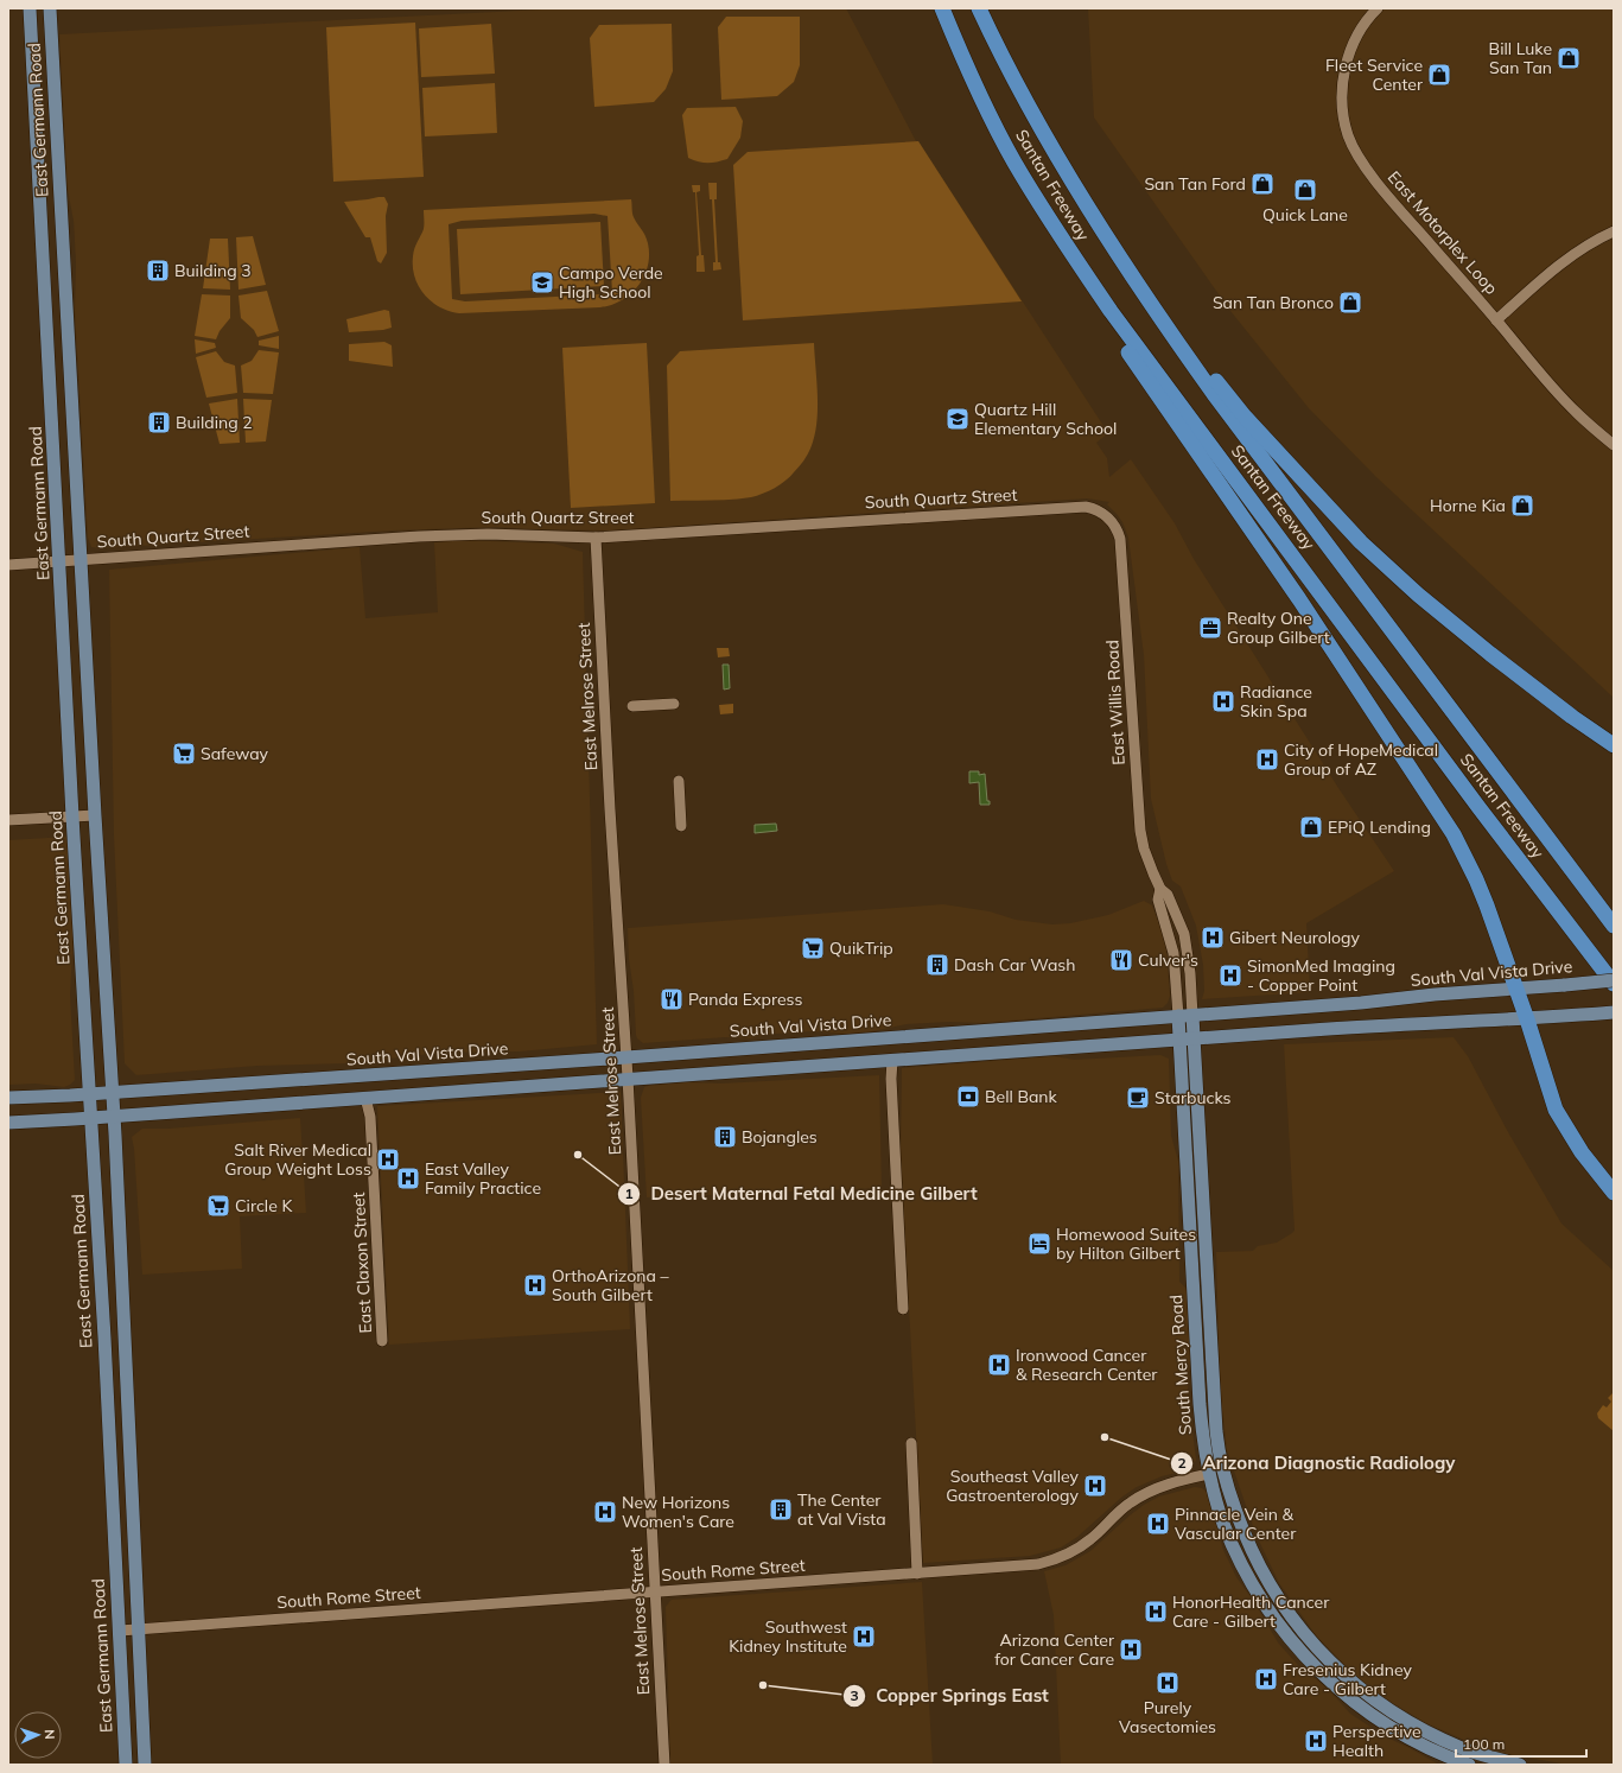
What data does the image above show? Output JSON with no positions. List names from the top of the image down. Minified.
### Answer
{"streets":{"highway":["Santan Freeway"],"main road":["East Germann Road","South Val Vista Drive","South Mercy Road"],"street":["East Motorplex Loop","South Quartz Street","East Melrose Street","East Willis Road","East Claxon Street","South Rome Street"]},"crossings":[["East Germann Road","South Quartz Street"],["East Germann Road","South Val Vista Drive"],["East Germann Road","South Rome Street"],["Santan Freeway","South Val Vista Drive"],["South Quartz Street","East Melrose Street"],["South Quartz Street","East Willis Road"],["East Melrose Street","South Val Vista Drive"],["East Melrose Street","South Rome Street"],["East Willis Road","South Val Vista Drive"],["East Willis Road","South Mercy Road"],["South Val Vista Drive","South Mercy Road"],["South Mercy Road","South Rome Street"]],"places":{"shop":["Bill Luke San Tan","Fleet Service Center","San Tan Ford","Quick Lane","San Tan Bronco","Horne Kia","EPiQ Lending"],"building":["Building 3","Building 2","Dash Car Wash","Bojangles","The Center at Val Vista"],"school or university":["Campo Verde High School","Quartz Hill Elementary School"],"office":["Realty One Group Gilbert"],"hospital":["Radiance Skin Spa","City of HopeMedical Group of AZ","Gibert Neurology","SimonMed Imaging - Copper Point","Salt River Medical Group Weight Loss","East Valley Family Practice","OrthoArizona – South Gilbert","Ironwood Cancer & Research Center","Southeast Valley Gastroenterology","New Horizons Women's Care","Pinnacle Vein & Vascular Center","HonorHealth Cancer Care - Gilbert","Southwest Kidney Institute","Arizona Center for Cancer Care","Fresenius Kidney Care - Gilbert","Purely Vasectomies","Perspective Health"],"supermarket":["Safeway","QuikTrip","Circle K"],"restaurant":["Culver's","Panda Express"],"bank":["Bell Bank"],"cafe":["Starbucks"],"other":["Desert Maternal Fetal Medicine Gilbert","Arizona Diagnostic Radiology","Copper Springs East"],"hotel":["Homewood Suites by Hilton Gilbert"]},"scale_bar":"100 m","north":"right"}
